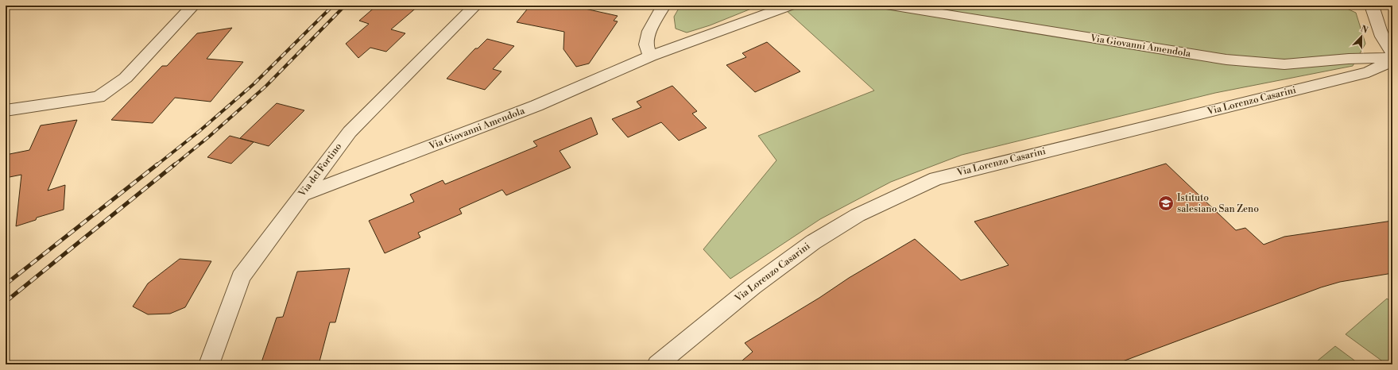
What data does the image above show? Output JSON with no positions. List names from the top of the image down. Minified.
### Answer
{"streets":{"street":["Via Giovanni Amendola","Via Lorenzo Casarini","Via del Fortino"]},"crossings":[["Via Giovanni Amendola","Via del Fortino"]],"places":{"school or university":["Istituto salesiano San Zeno"]},"north":"top"}
